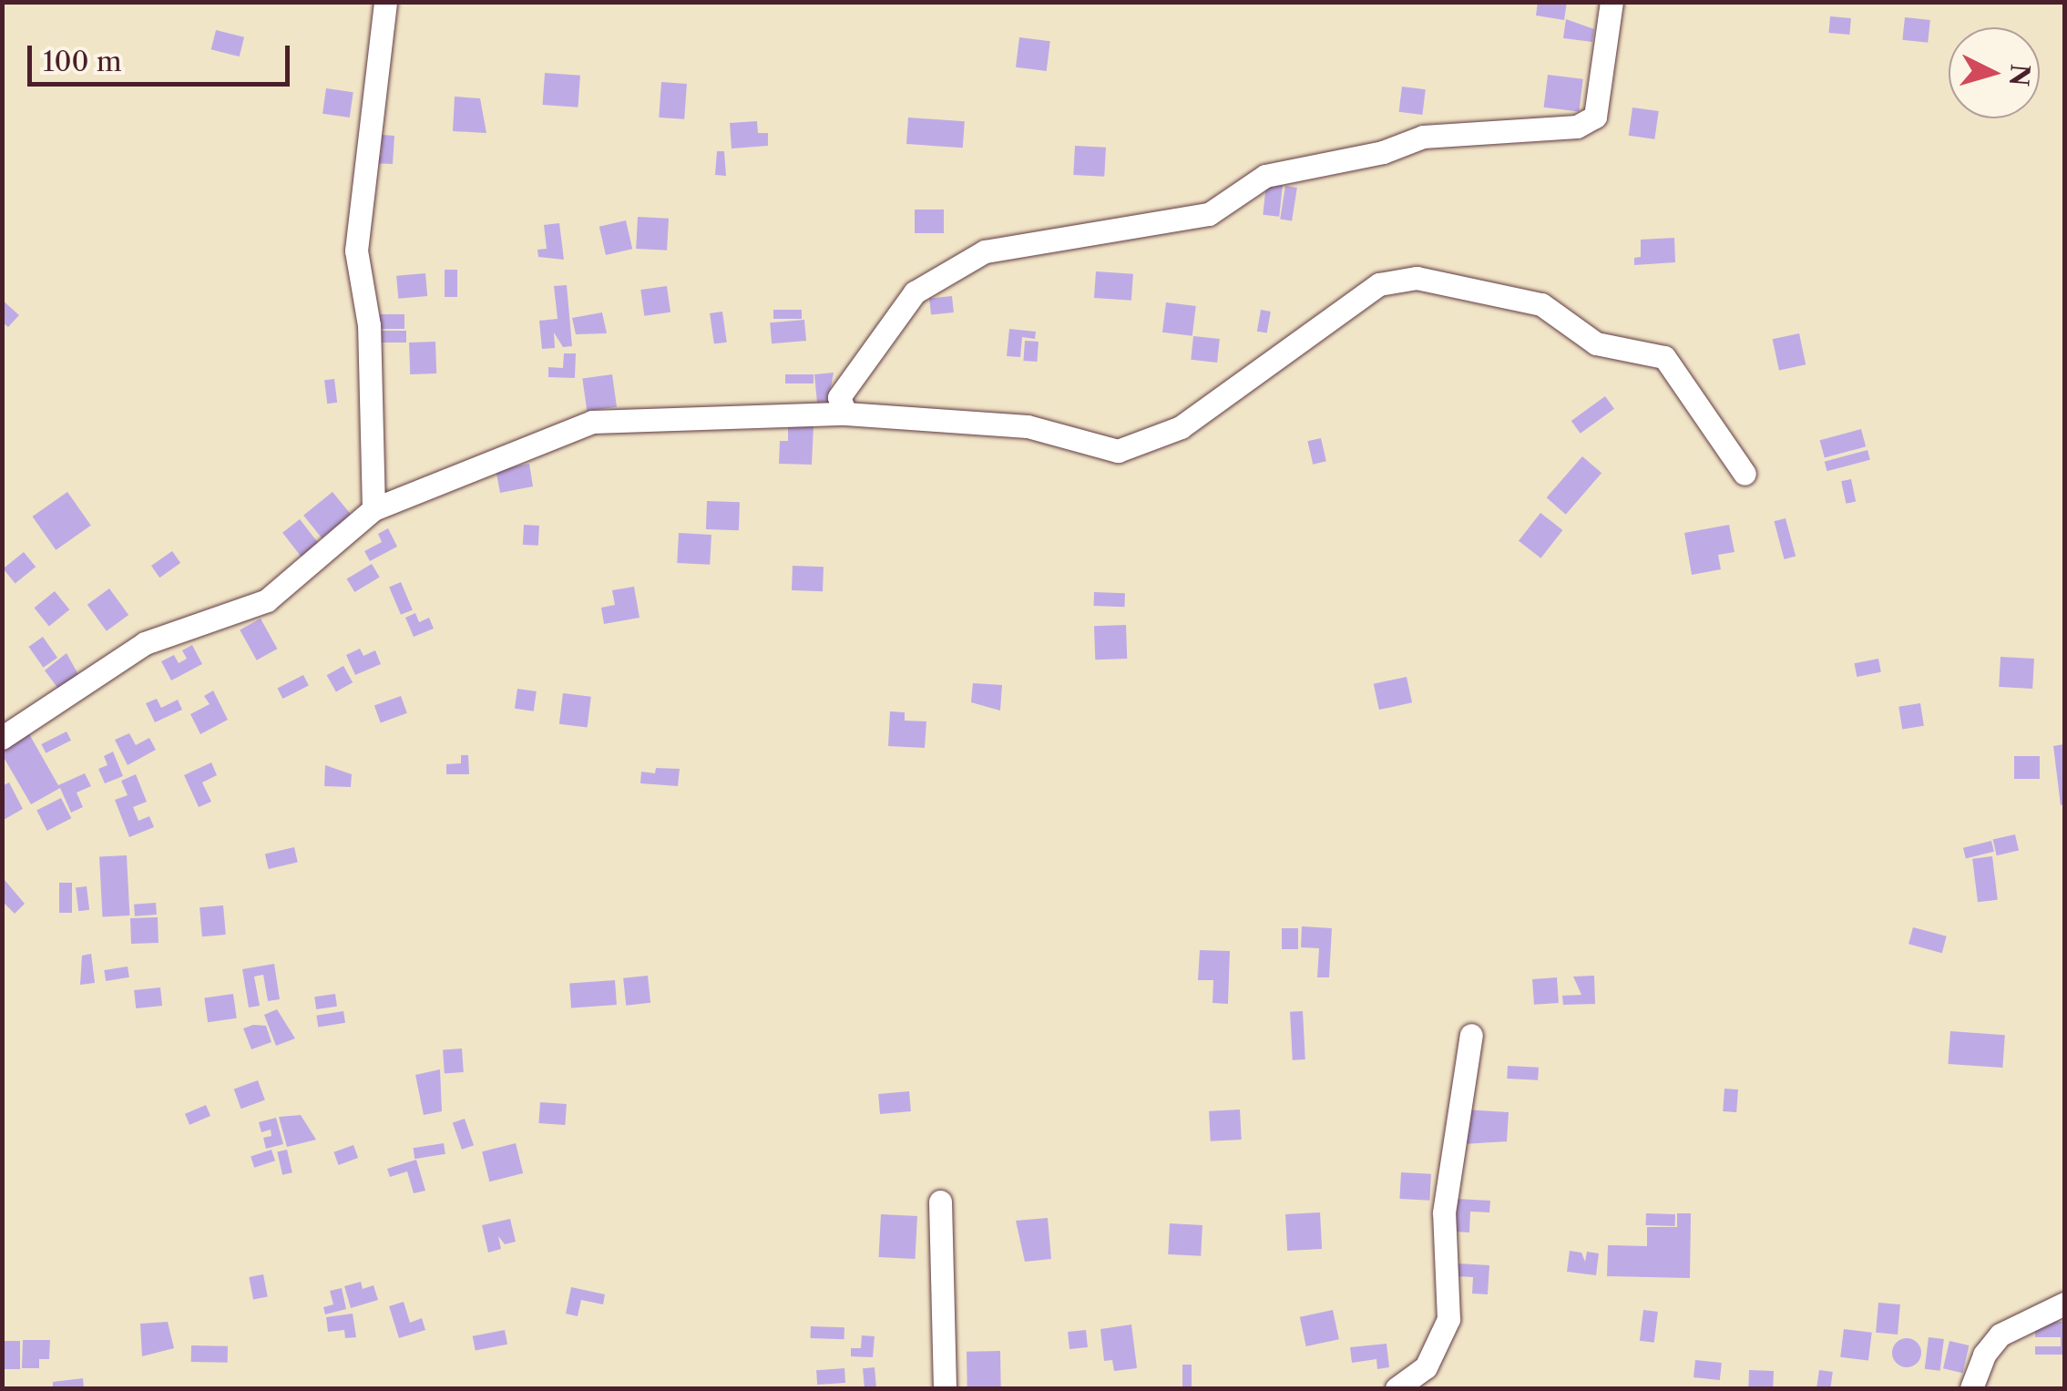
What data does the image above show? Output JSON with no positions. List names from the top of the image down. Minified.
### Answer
{"scale_bar":"100 m","north":"right"}
